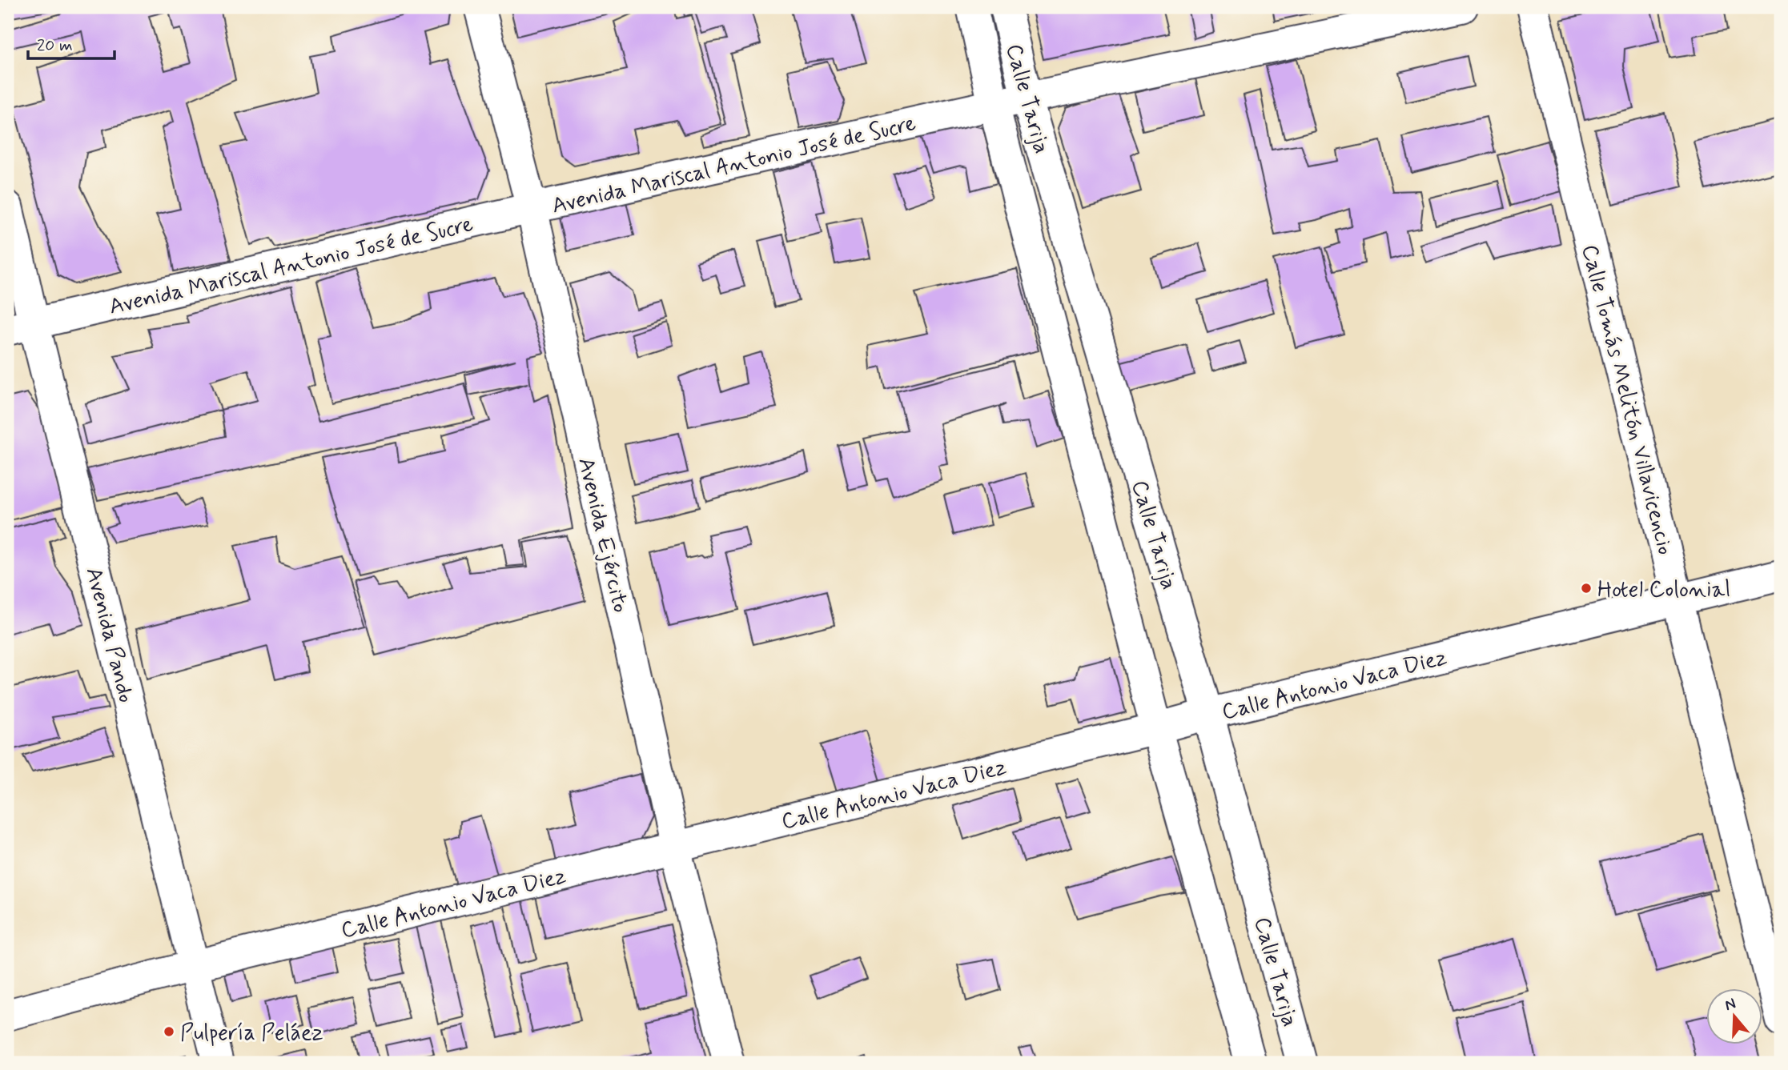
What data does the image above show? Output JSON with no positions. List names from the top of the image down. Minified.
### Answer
{"streets":{"street":["Calle Tarija","Avenida Mariscal Antonio José de Sucre","Calle Tomás Melitón Villavicencio","Avenida Ejército","Avenida Pando","Calle Antonio Vaca Diez"]},"crossings":[["Calle Tarija","Avenida Mariscal Antonio José de Sucre"],["Calle Tarija","Calle Antonio Vaca Diez"],["Avenida Mariscal Antonio José de Sucre","Avenida Ejército"],["Avenida Mariscal Antonio José de Sucre","Avenida Pando"],["Calle Tomás Melitón Villavicencio","Calle Antonio Vaca Diez"],["Avenida Ejército","Calle Antonio Vaca Diez"],["Avenida Pando","Calle Antonio Vaca Diez"]],"places":["Hotel Colonial","Pulpería Peláez"],"scale_bar":"20 m","north":"top"}
